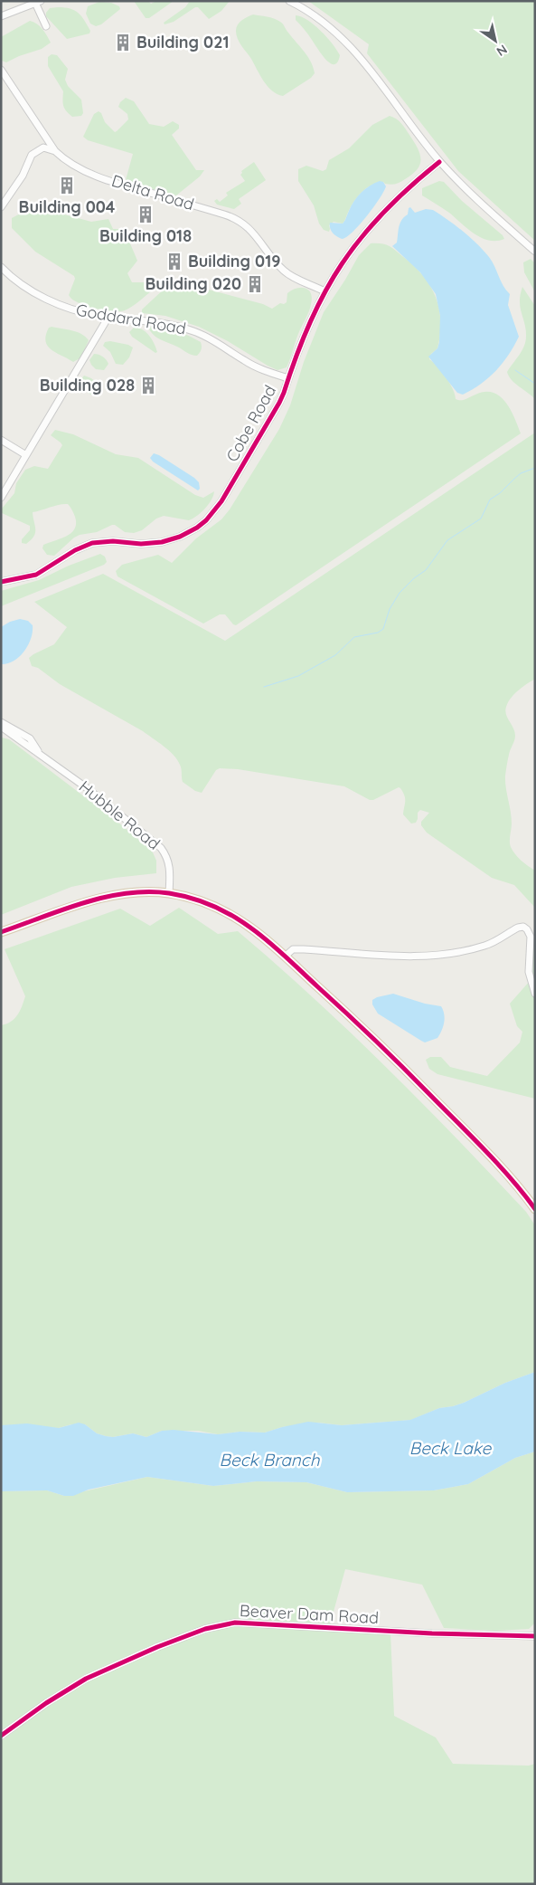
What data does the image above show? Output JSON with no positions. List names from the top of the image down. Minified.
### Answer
{"streets":{"street":["Delta Road","Goddard Road","Cobe Road","Hubble Road","Beaver Dam Road"]},"crossings":[["Delta Road","Cobe Road"],["Goddard Road","Cobe Road"]],"water":["Beck Lake","Beck Branch"],"places":{"building":["Building 021","Building 004","Building 018","Building 019","Building 020","Building 028"]},"north":"bottom right"}
